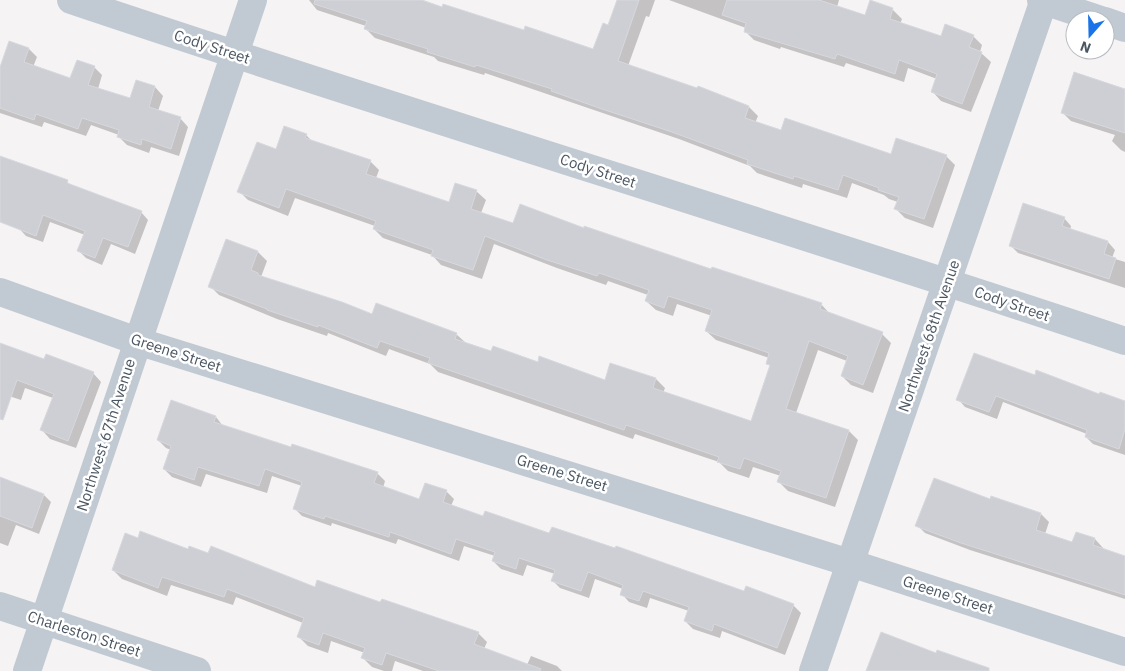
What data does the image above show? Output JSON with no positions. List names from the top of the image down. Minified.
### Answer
{"streets":{"street":["Cody Street","Northwest 68th Avenue","Greene Street","Northwest 67th Avenue","Charleston Street"]},"crossings":[["Cody Street","Northwest 68th Avenue"],["Cody Street","Northwest 67th Avenue"],["Northwest 68th Avenue","Greene Street"],["Greene Street","Northwest 67th Avenue"],["Northwest 67th Avenue","Charleston Street"]],"north":"bottom"}
